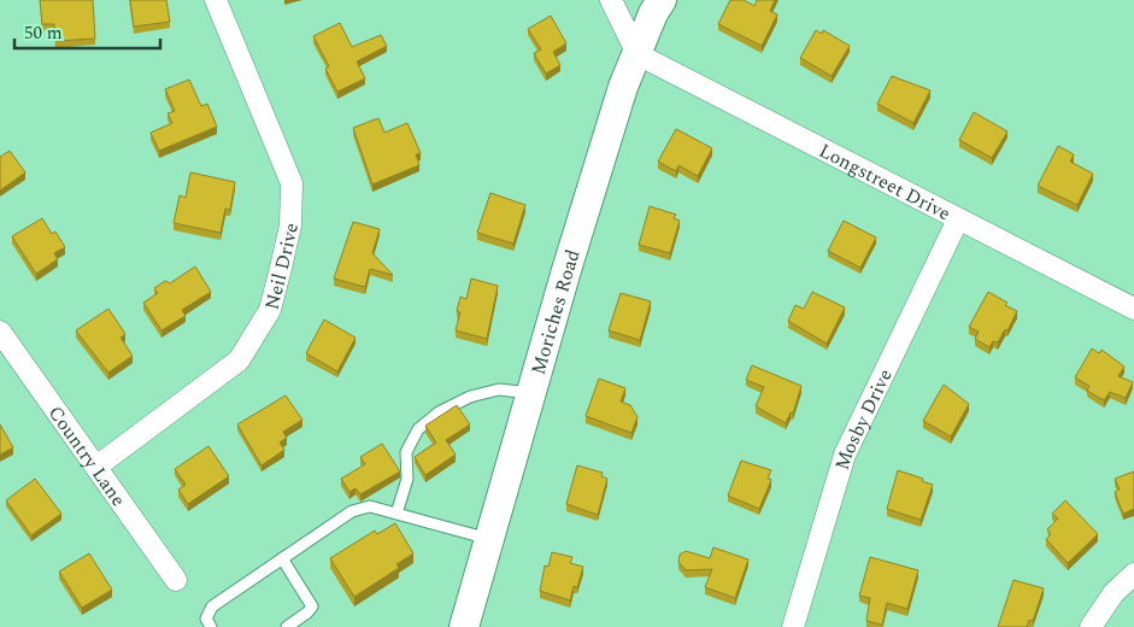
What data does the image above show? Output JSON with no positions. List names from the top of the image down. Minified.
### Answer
{"streets":{"street":["Longstreet Drive","Neil Drive","Moriches Road","Mosby Drive","Country Lane"]},"crossings":[["Longstreet Drive","Moriches Road"],["Longstreet Drive","Mosby Drive"],["Neil Drive","Country Lane"]],"scale_bar":"50 m"}
